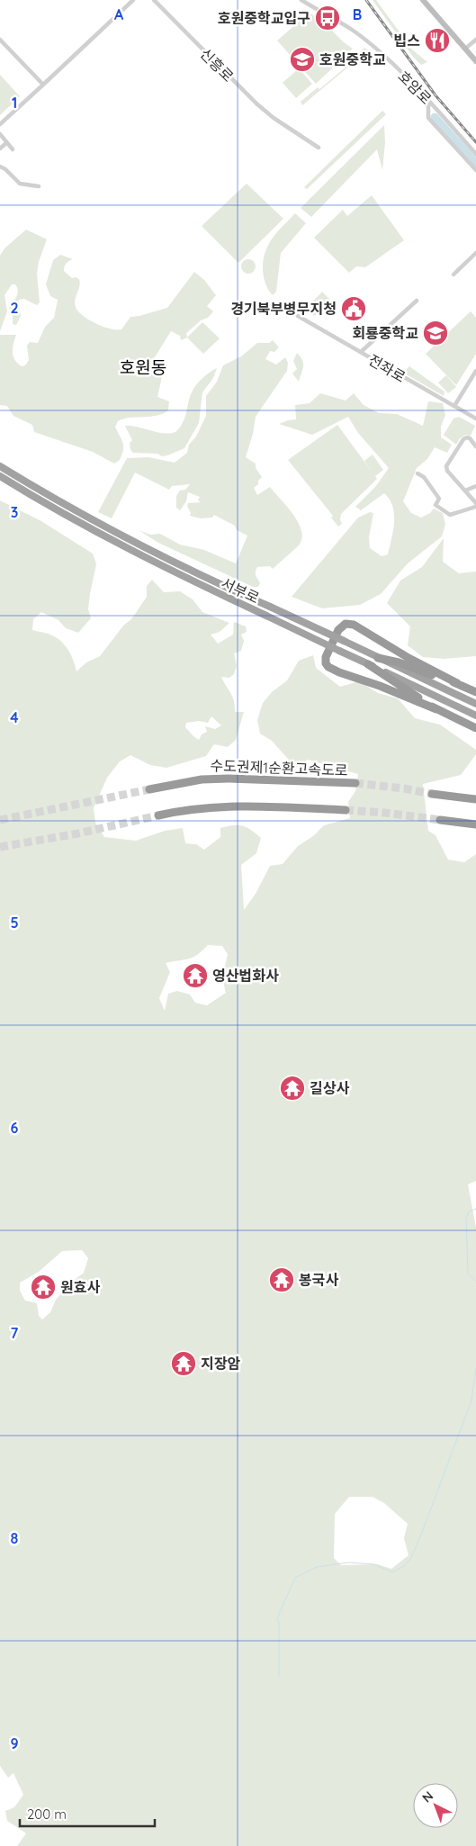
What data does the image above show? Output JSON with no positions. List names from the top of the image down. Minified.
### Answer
{"streets":{"highway":["서부로","수도권제1순환고속도로"],"street":["신흥로","호암로","전좌로"]},"districts":["호원동"],"places":{"bus stop":["호원중학교입구"],"restaurant":["빕스"],"school or university":["호원중학교","회룡중학교"],"public building":["경기북부병무지청"],"temple":["영산법화사","길상사","봉국사","원효사","지장암"]},"scale_bar":"200 m","north":"top left","grid":{"columns":["A","B"],"rows":["1","2","3","4","5","6","7","8","9"]}}
